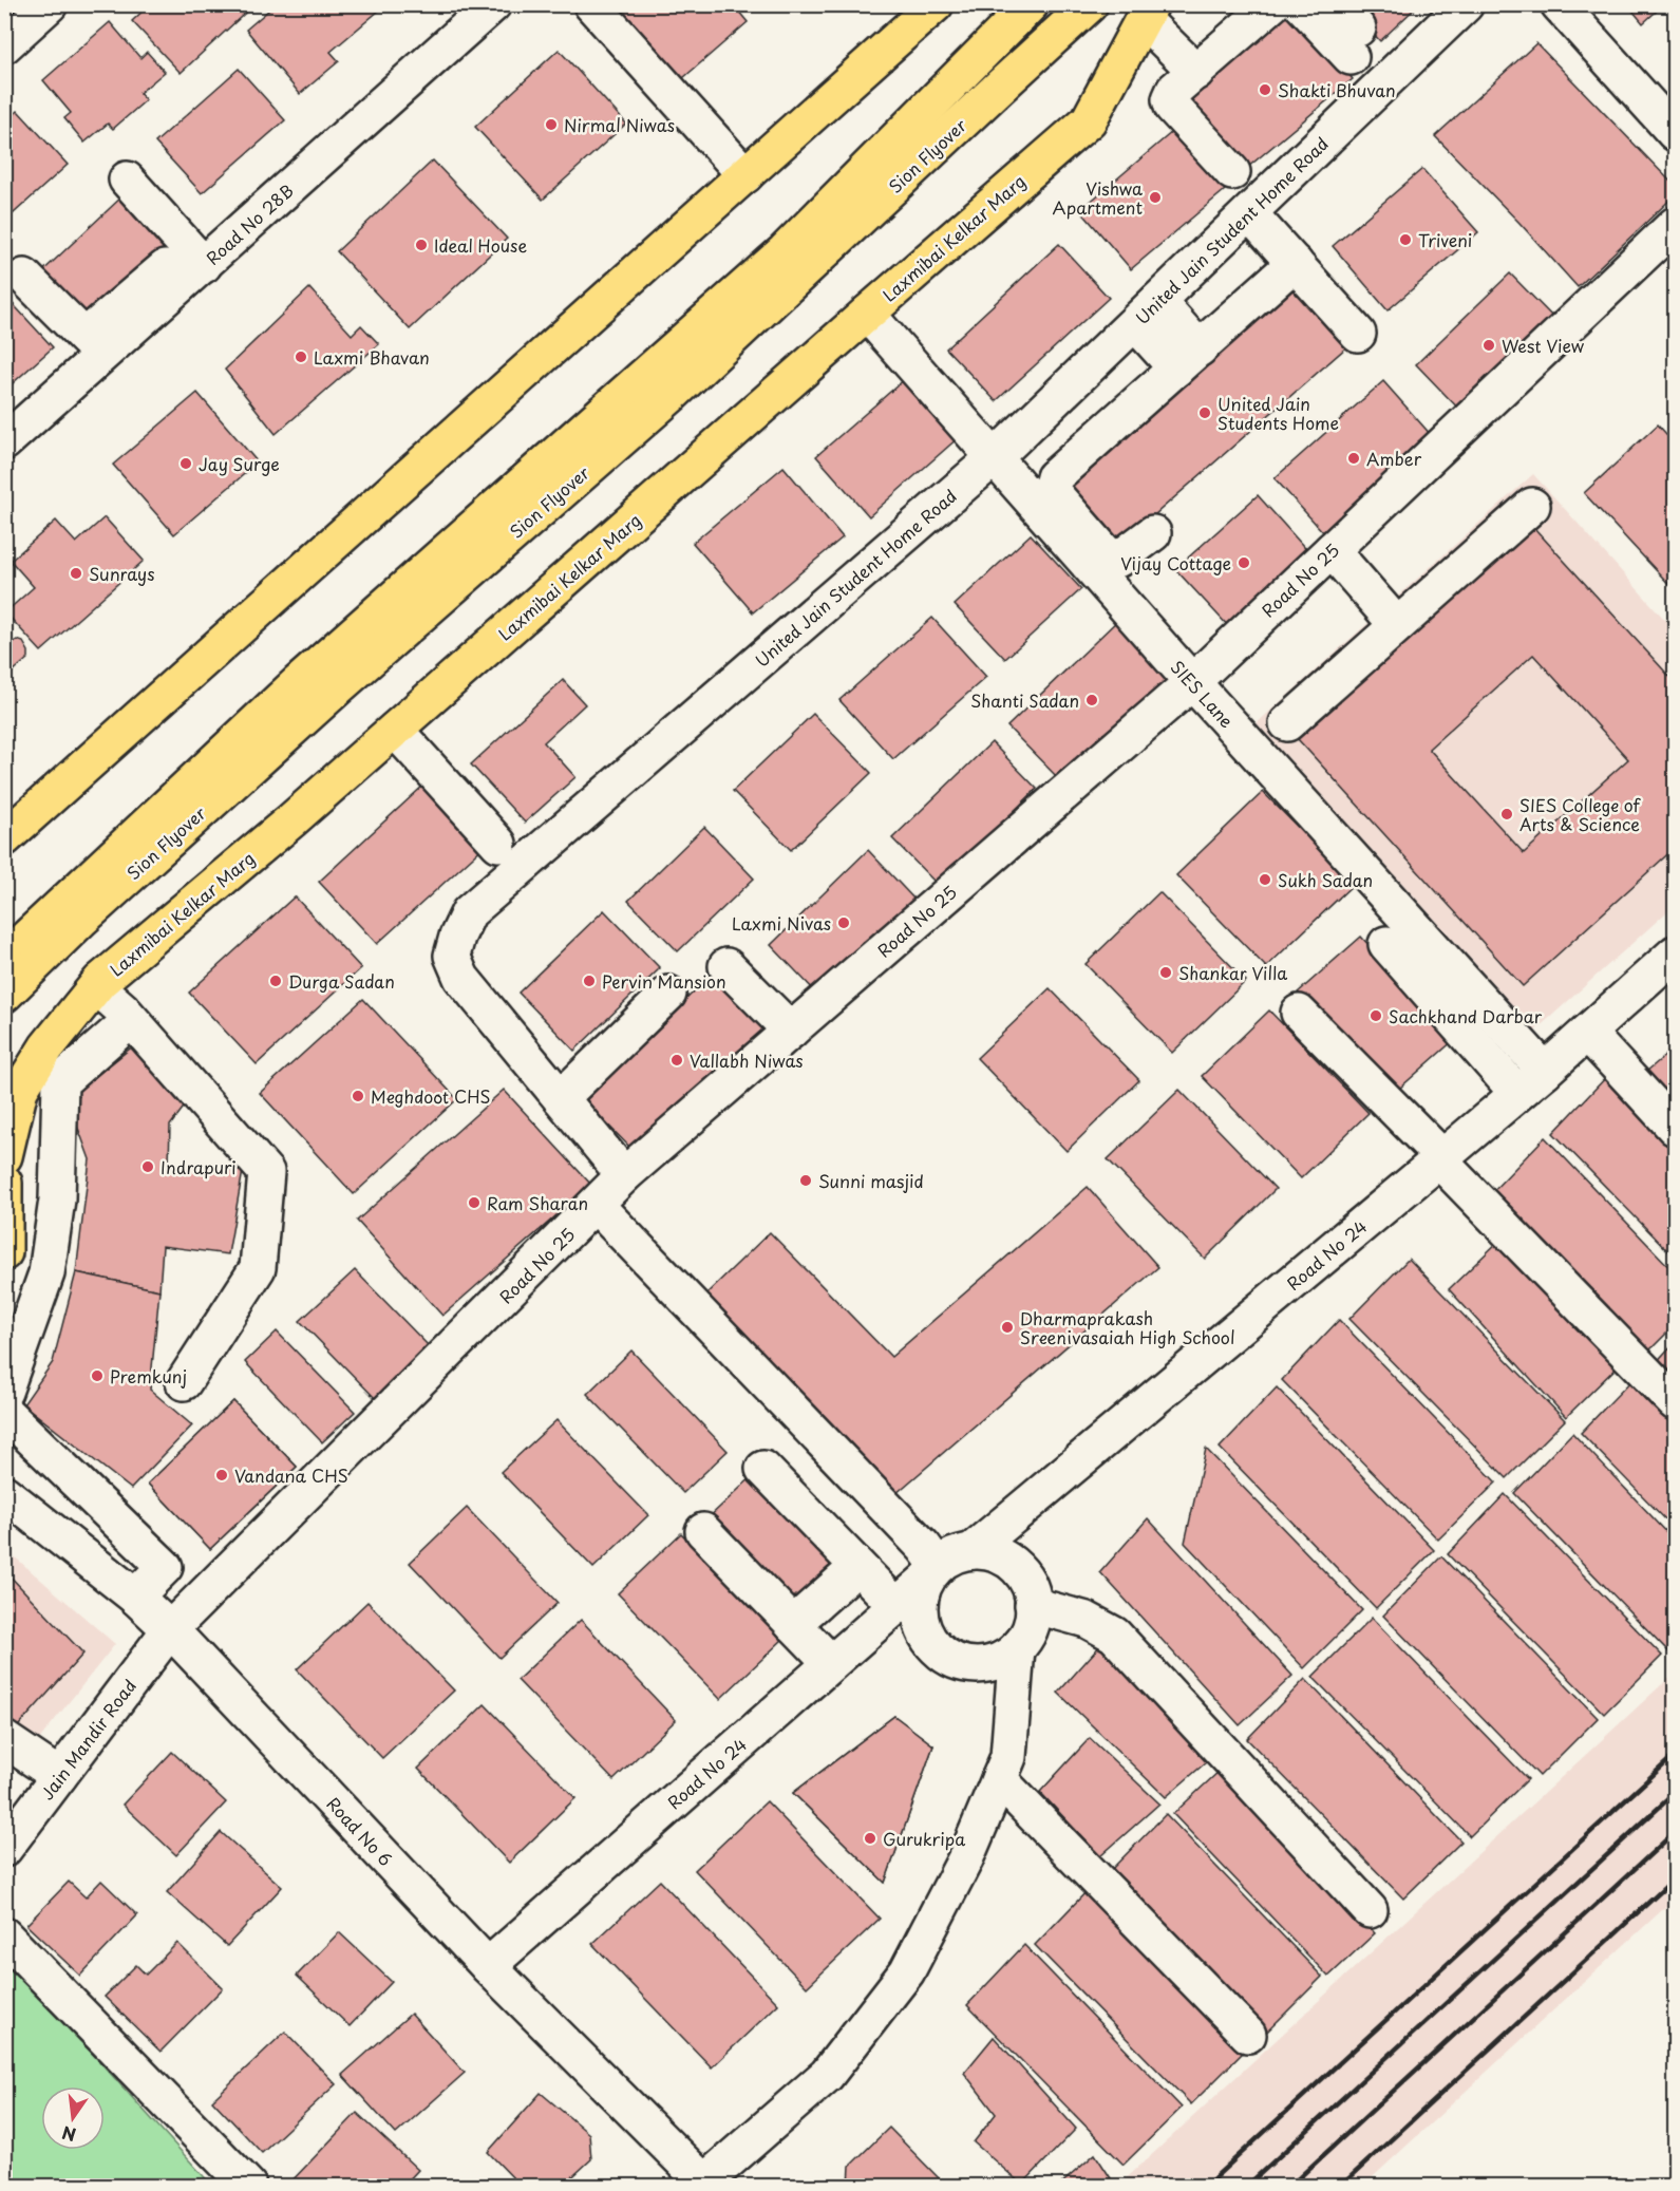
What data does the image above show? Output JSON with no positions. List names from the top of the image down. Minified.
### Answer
{"streets":{"main road":["Sion Flyover","Laxmibai Kelkar Marg"],"street":["Road No 28B","United Jain Student Home Road","Road No 25","SIES Lane","Road No 24","Jain Mandir Road","Road No 6"]},"crossings":[["United Jain Student Home Road","Road No 25"],["United Jain Student Home Road","SIES Lane"],["Laxmibai Kelkar Marg","SIES Lane"],["Road No 25","SIES Lane"],["Road No 25","Jain Mandir Road"],["Road No 25","Road No 6"],["SIES Lane","Road No 24"],["Road No 24","Road No 6"],["Jain Mandir Road","Road No 6"]],"places":["Shakti Bhuvan","Nirmal Niwas","Vishwa Apartment","Triveni","Ideal House","West View","Laxmi Bhavan","United Jain Students Home","Amber","Jay Surge","Vijay Cottage","Sunrays","Shanti Sadan","SIES College of Arts & Science","Sukh Sadan","Laxmi Nivas","Shankar Villa","Durga Sadan","Pervin Mansion","Sachkhand Darbar","Vallabh Niwas","Meghdoot CHS","Indrapuri","Sunni masjid","Ram Sharan","Dharmaprakash Sreenivasaiah High School","Premkunj","Vandana CHS","Gurukripa"],"north":"bottom"}
